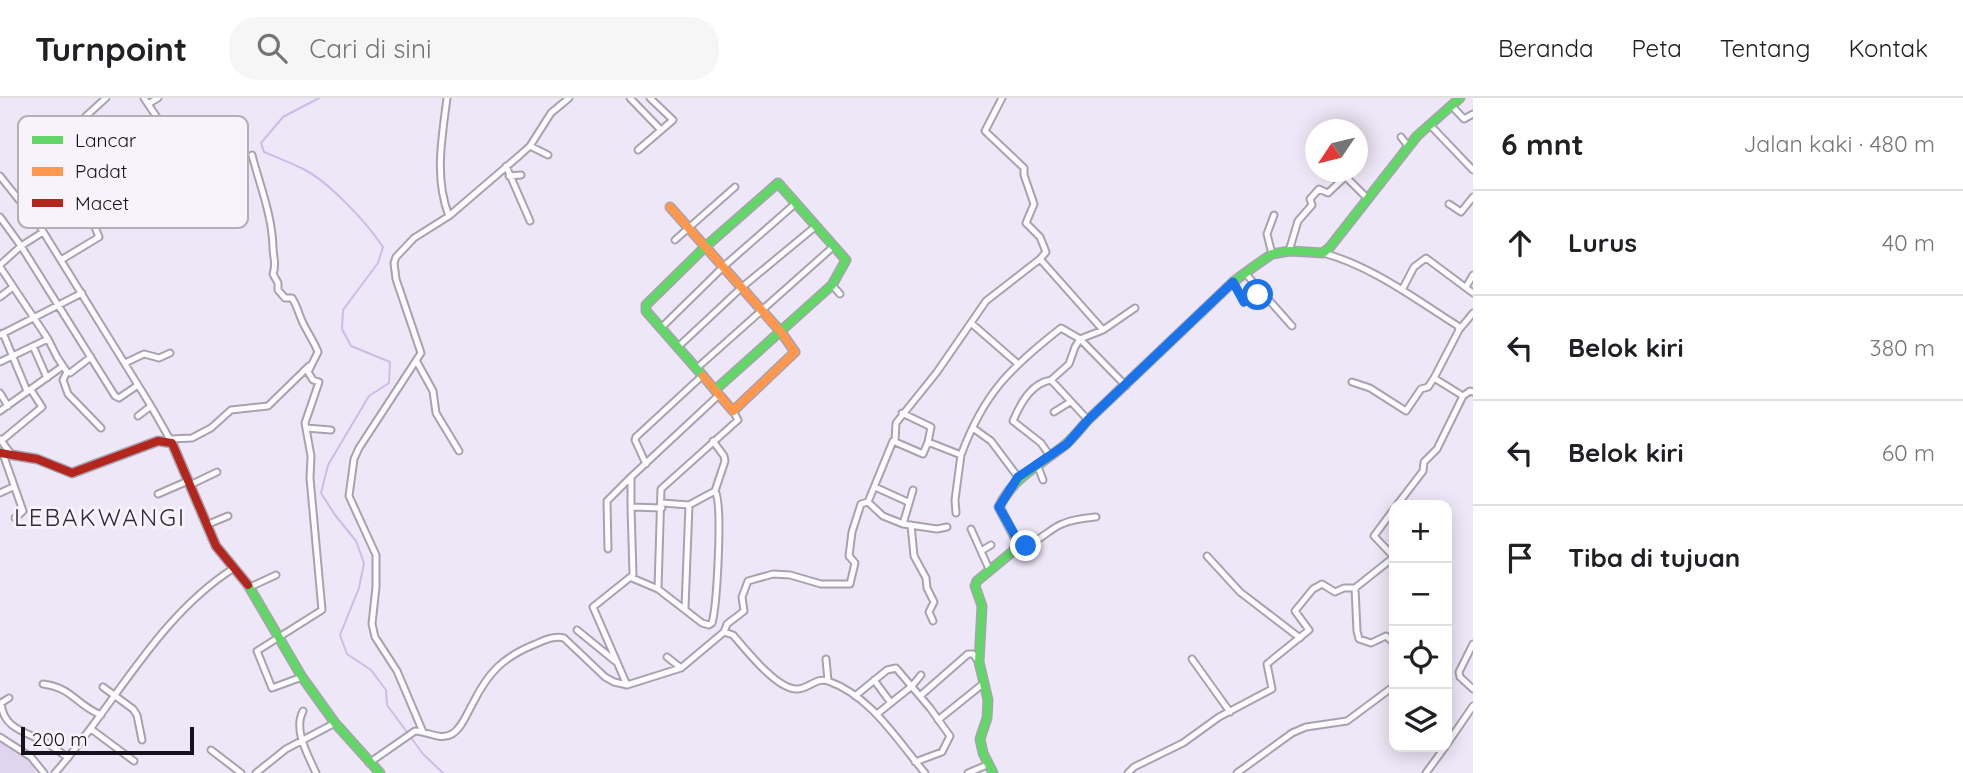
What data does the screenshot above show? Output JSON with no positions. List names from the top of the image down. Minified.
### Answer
{"districts":["LEBAKWANGI"],"legend":["Lancar","Padat","Macet"],"scale_bar":"200 m","north":"bottom left","page":{"header":"Turnpoint","search":"Cari di sini","nav":["Beranda","Peta","Tentang","Kontak"],"heading":["6 mnt","Jalan kaki · 480 m"],"list":[["Lurus","40 m"],["Belok kiri","380 m"],["Belok kiri","60 m"],"Tiba di tujuan"],"map_buttons":["+","−"],"scale":"200 m"}}
